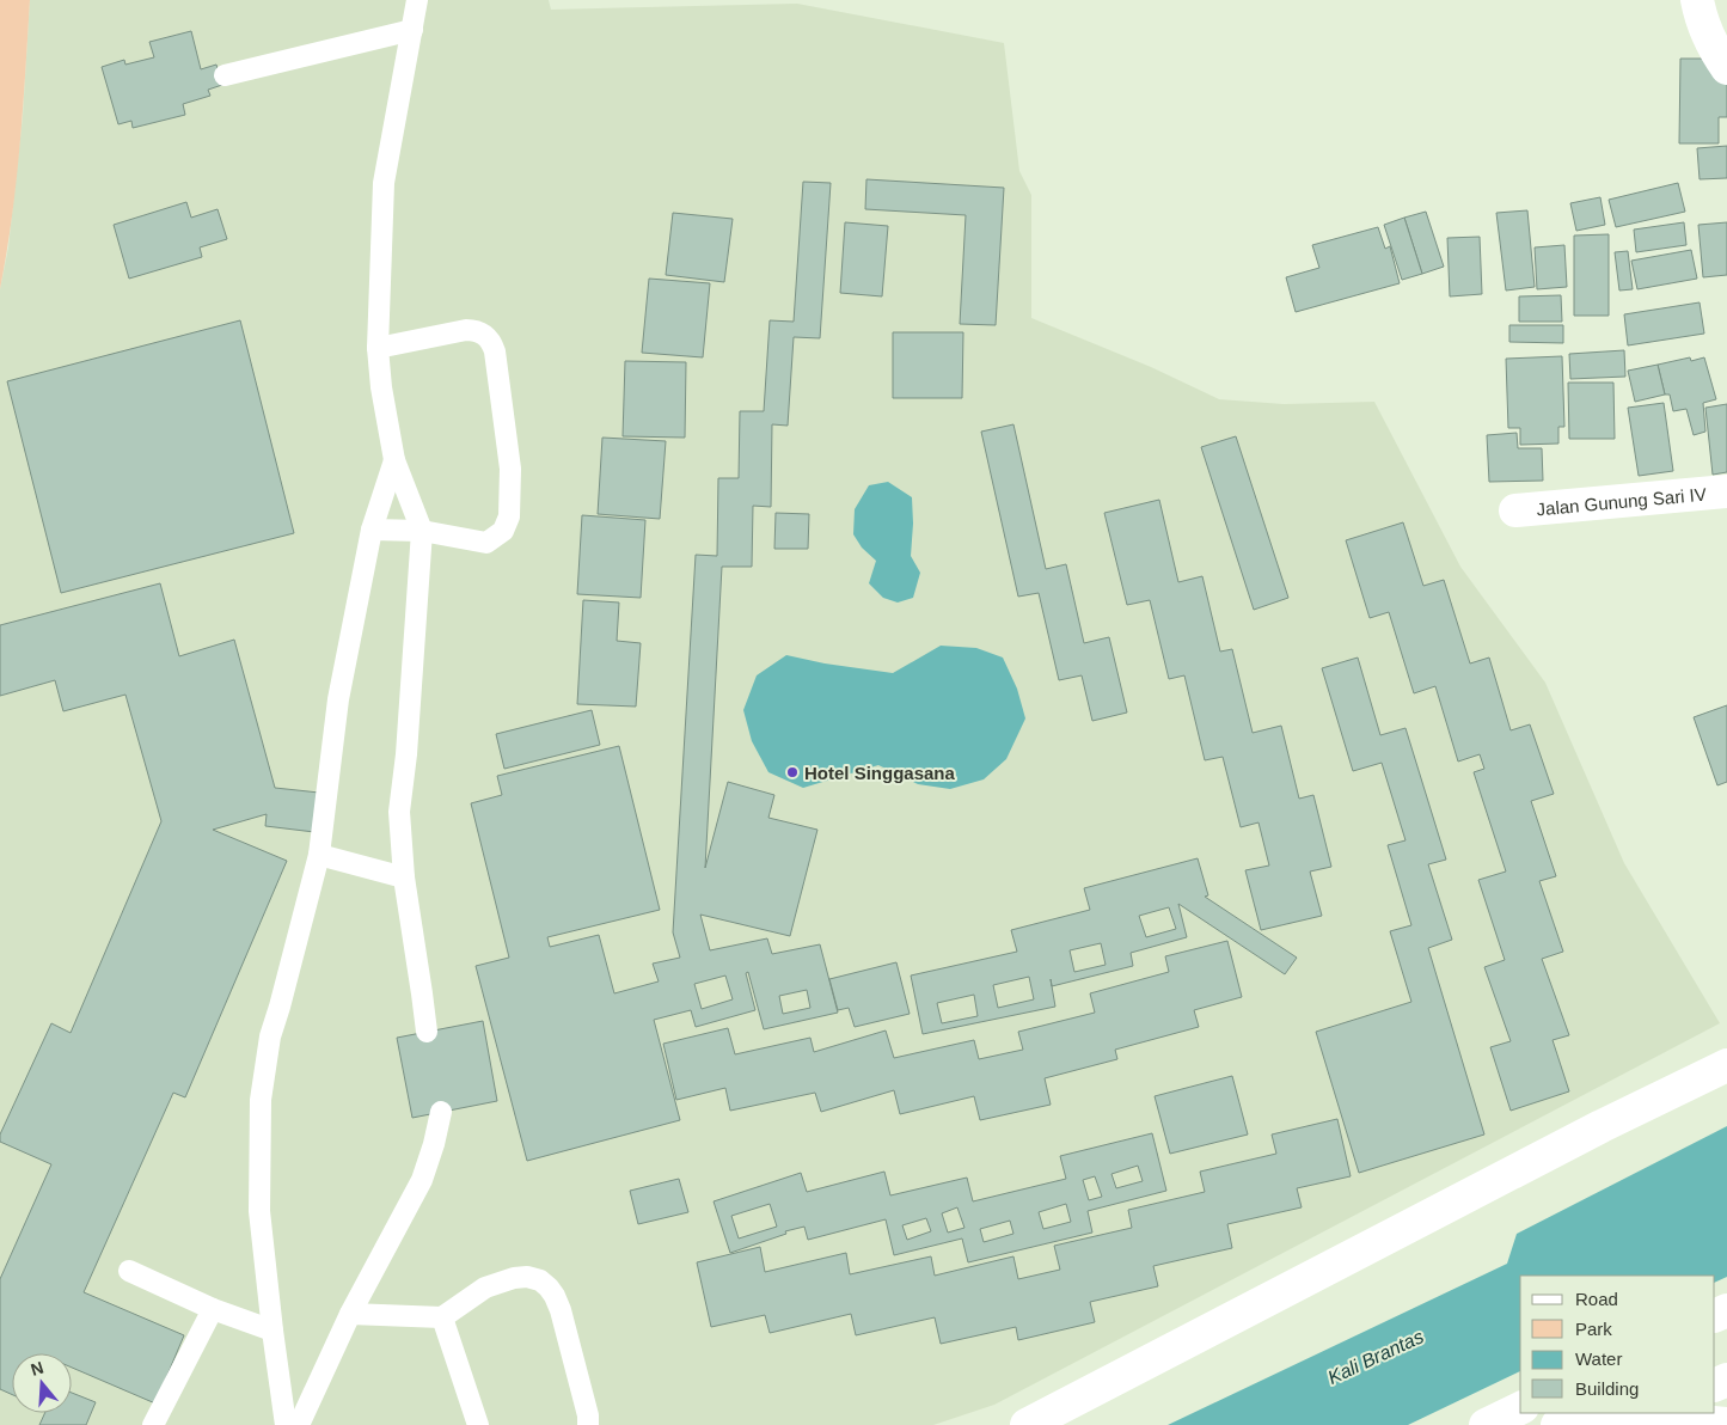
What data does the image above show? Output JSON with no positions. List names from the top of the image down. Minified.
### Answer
{"streets":{"street":["Jalan Gunung Sari IV"]},"water":["Kali Brantas"],"places":["Hotel Singgasana"],"legend":["Road","Park","Water","Building"],"north":"top"}
